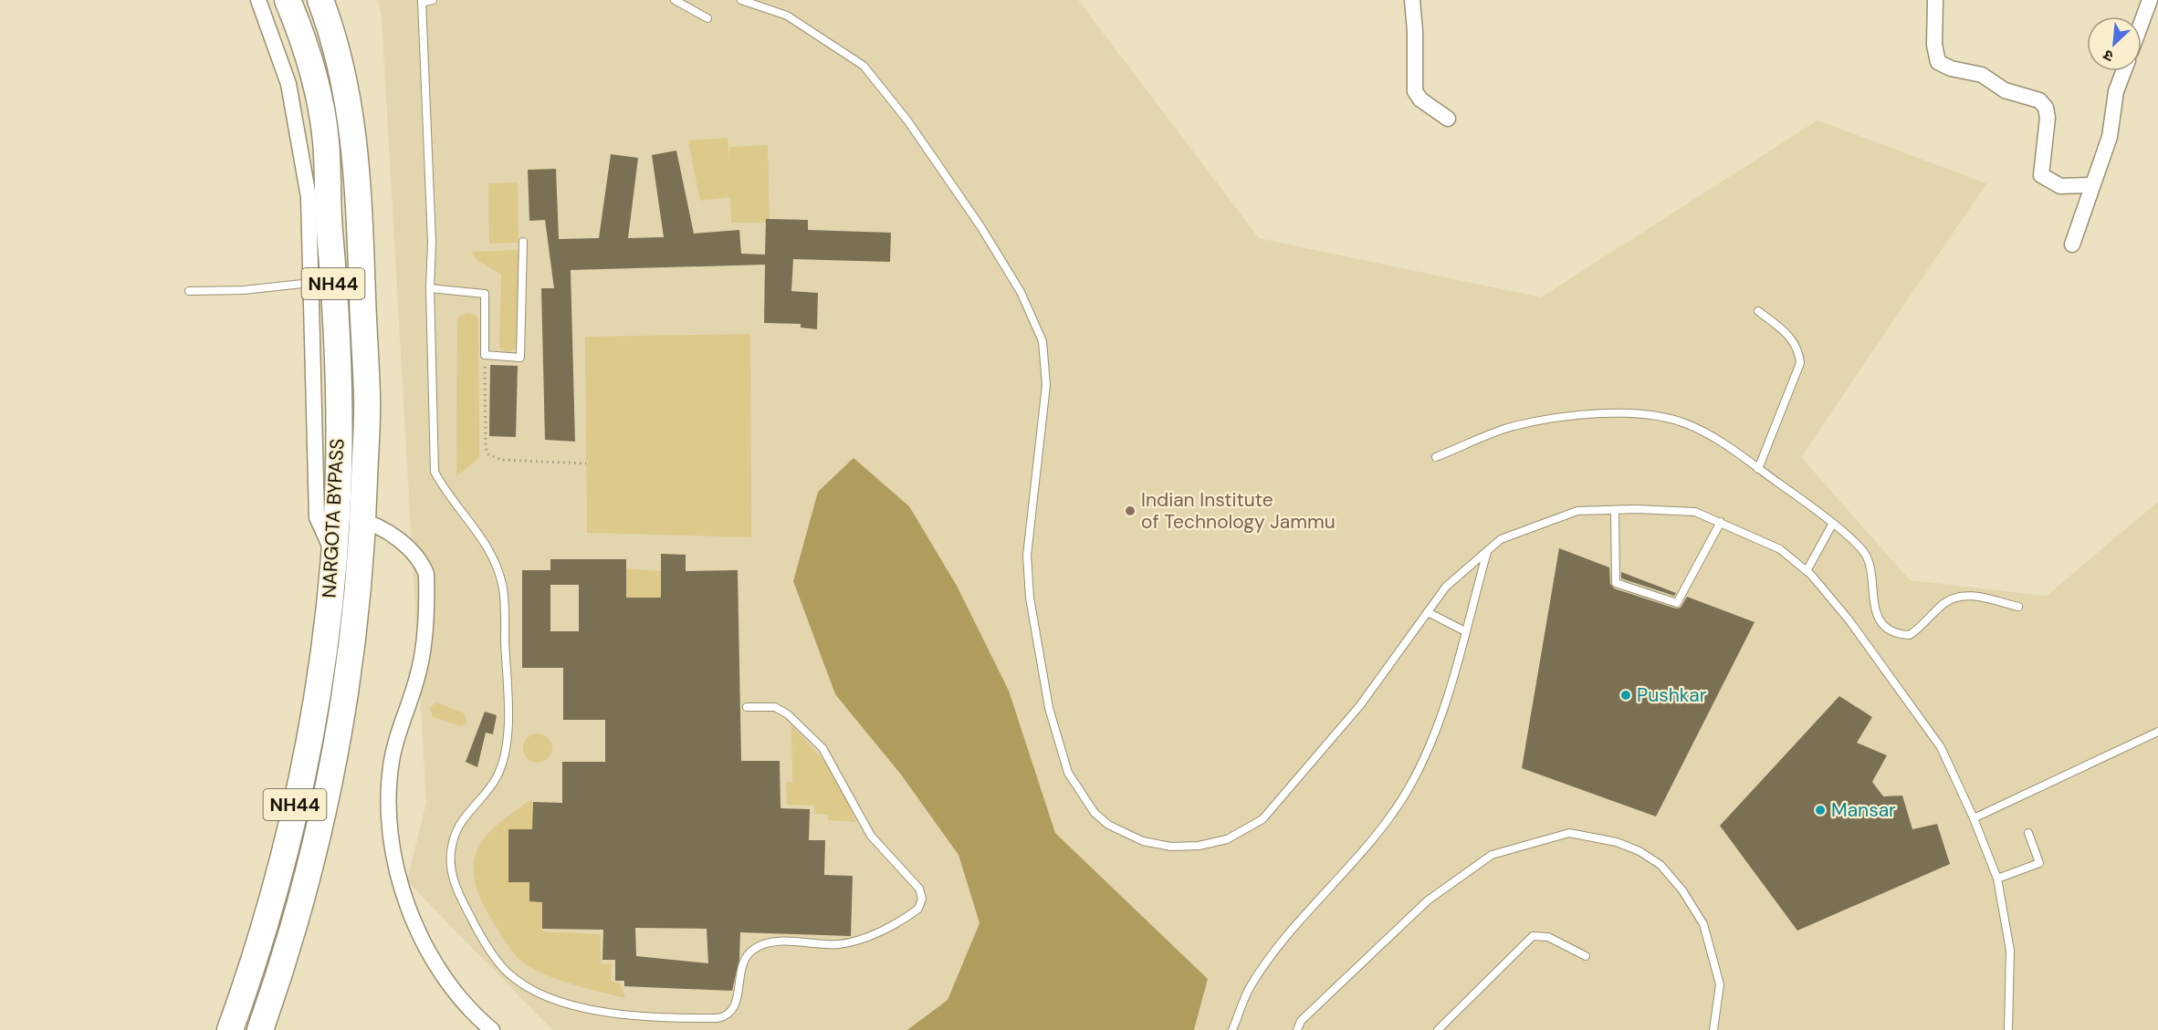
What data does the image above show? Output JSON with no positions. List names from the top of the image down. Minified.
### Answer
{"streets":{"highway":["NH44","NARGOTA BYPASS"]},"places":["Indian Institute of Technology Jammu","Pushkar","Mansar"],"north":"bottom left"}
